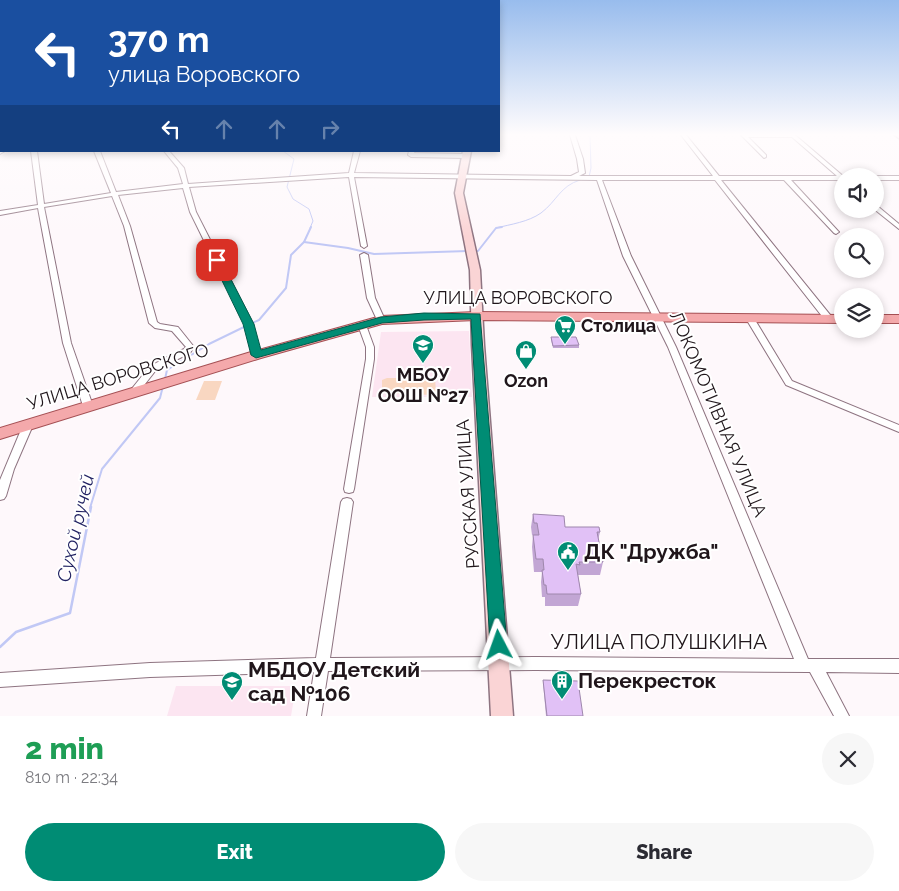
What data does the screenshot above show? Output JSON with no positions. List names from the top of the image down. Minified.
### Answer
{"streets":{"main road":["УЛИЦА ВОРОВСКОГО"],"street":["ЛОКОМОТИВНАЯ УЛИЦА","РУССКАЯ УЛИЦА","УЛИЦА ПОЛУШКИНА"]},"crossings":[["УЛИЦА ВОРОВСКОГО","ЛОКОМОТИВНАЯ УЛИЦА"],["УЛИЦА ВОРОВСКОГО","РУССКАЯ УЛИЦА"],["ЛОКОМОТИВНАЯ УЛИЦА","УЛИЦА ПОЛУШКИНА"],["РУССКАЯ УЛИЦА","УЛИЦА ПОЛУШКИНА"]],"water":["Сухой ручей"],"places":{"supermarket":["Столица"],"school or university":["МБОУ ООШ №27","МБДОУ Детский сад №106"],"shop":["Ozon"],"public building":["ДК \"Дружба\""],"building":["Перекресток"]},"page":{"turn":["370 m","улица Воровского"],"heading":["2 min","810 m · 22:34"],"buttons":["Exit","Share"]}}
